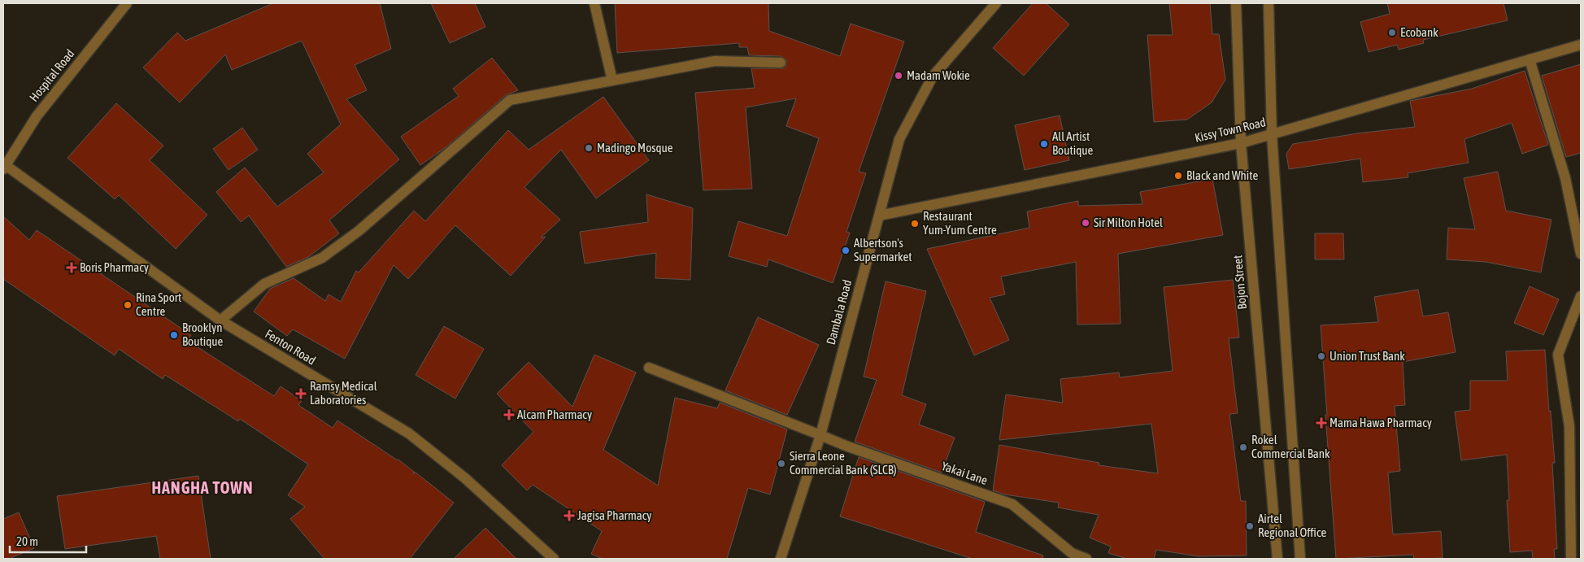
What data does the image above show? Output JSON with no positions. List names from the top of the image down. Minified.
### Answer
{"streets":{"street":["Hospital Road","Kissy Town Road","Bojon Street","Dambala Road","Fenton Road","Yakai Lane"]},"crossings":[["Hospital Road","Fenton Road"],["Kissy Town Road","Bojon Street"],["Kissy Town Road","Dambala Road"],["Dambala Road","Yakai Lane"]],"districts":["HANGHA TOWN"],"places":{"other":["Ecobank","Madam Wokie","All Artist Boutique","Madingo Mosque","Black and White","Sir Milton Hotel","Restaurant Yum-Yum Centre","Albertson's Supermarket","Rina Sport Centre","Brooklyn Boutique","Union Trust Bank","Rokel Commercial Bank","Sierra Leone Commercial Bank (SLCB)","Airtel Regional Office"],"health":["Boris Pharmacy","Ramsy Medical Laboratories","Alcam Pharmacy","Mama Hawa Pharmacy","Jagisa Pharmacy"]},"scale_bar":"20 m"}
